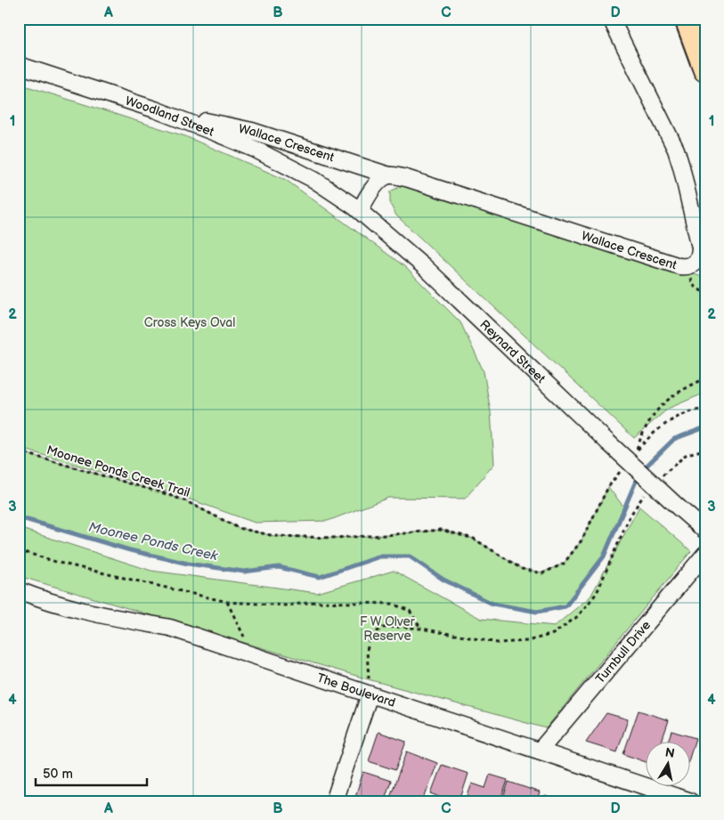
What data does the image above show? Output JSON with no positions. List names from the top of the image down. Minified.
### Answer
{"streets":{"street":["Woodland Street","Wallace Crescent","Reynard Street","Turnbull Drive","The Boulevard"],"path":["Moonee Ponds Creek Trail"]},"crossings":[["Woodland Street","Wallace Crescent"],["Woodland Street","Reynard Street"],["Turnbull Drive","The Boulevard"]],"water":["Moonee Ponds Creek"],"parks":["Cross Keys Oval","F W Olver Reserve"],"scale_bar":"50 m","north":"top","grid":{"columns":["A","B","C","D"],"rows":["1","2","3","4"]}}
